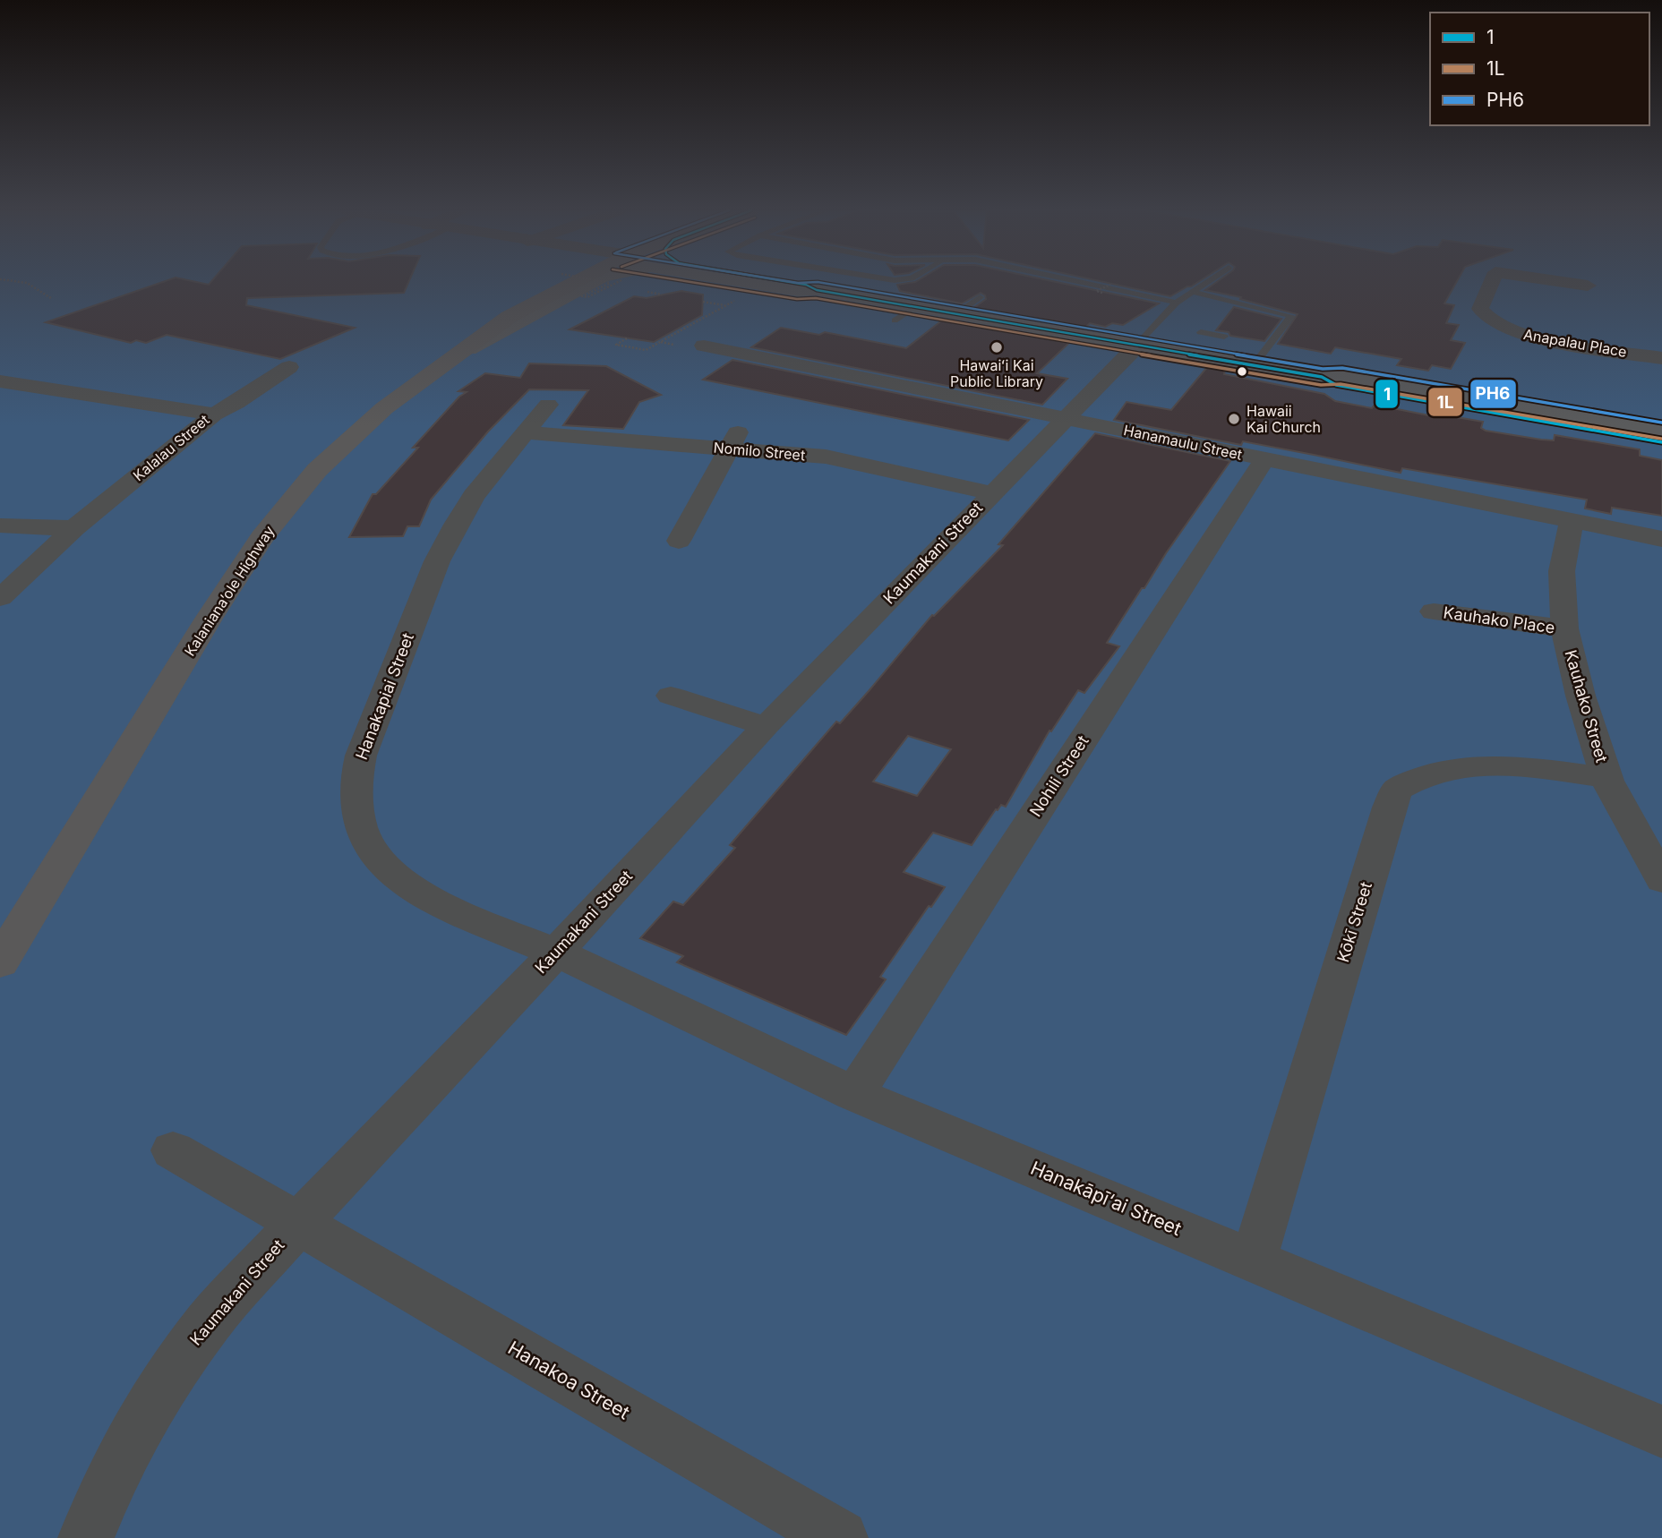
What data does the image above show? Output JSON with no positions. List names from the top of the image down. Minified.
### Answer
{"streets":{"main road":["Kalaniana’ole Highway"],"street":["Anapalau Place","Hanamaulu Street","Kalalau Street","Nomilo Street","Kaumakani Street","Kauhako Place","Hanakapiai Street","Kauhako Street","Nohili Street","Kōkī Street","Hanakāpī‘ai Street","Hanakoa Street"]},"crossings":[["Hanamaulu Street","Kaumakani Street"],["Hanamaulu Street","Kauhako Street"],["Hanamaulu Street","Nohili Street"],["Nomilo Street","Kaumakani Street"],["Nomilo Street","Hanakapiai Street"],["Kaumakani Street","Hanakapiai Street"],["Kaumakani Street","Hanakāpī‘ai Street"],["Kaumakani Street","Hanakoa Street"],["Kauhako Place","Kauhako Street"],["Hanakapiai Street","Hanakāpī‘ai Street"],["Kauhako Street","Kōkī Street"],["Nohili Street","Hanakāpī‘ai Street"],["Kōkī Street","Hanakāpī‘ai Street"]],"places":["Hawaiʻi Kai Public Library","Hawaii Kai Church"],"lines":["transit line 1","transit line 1L","transit line PH6"],"legend":["1","1L","PH6"]}
